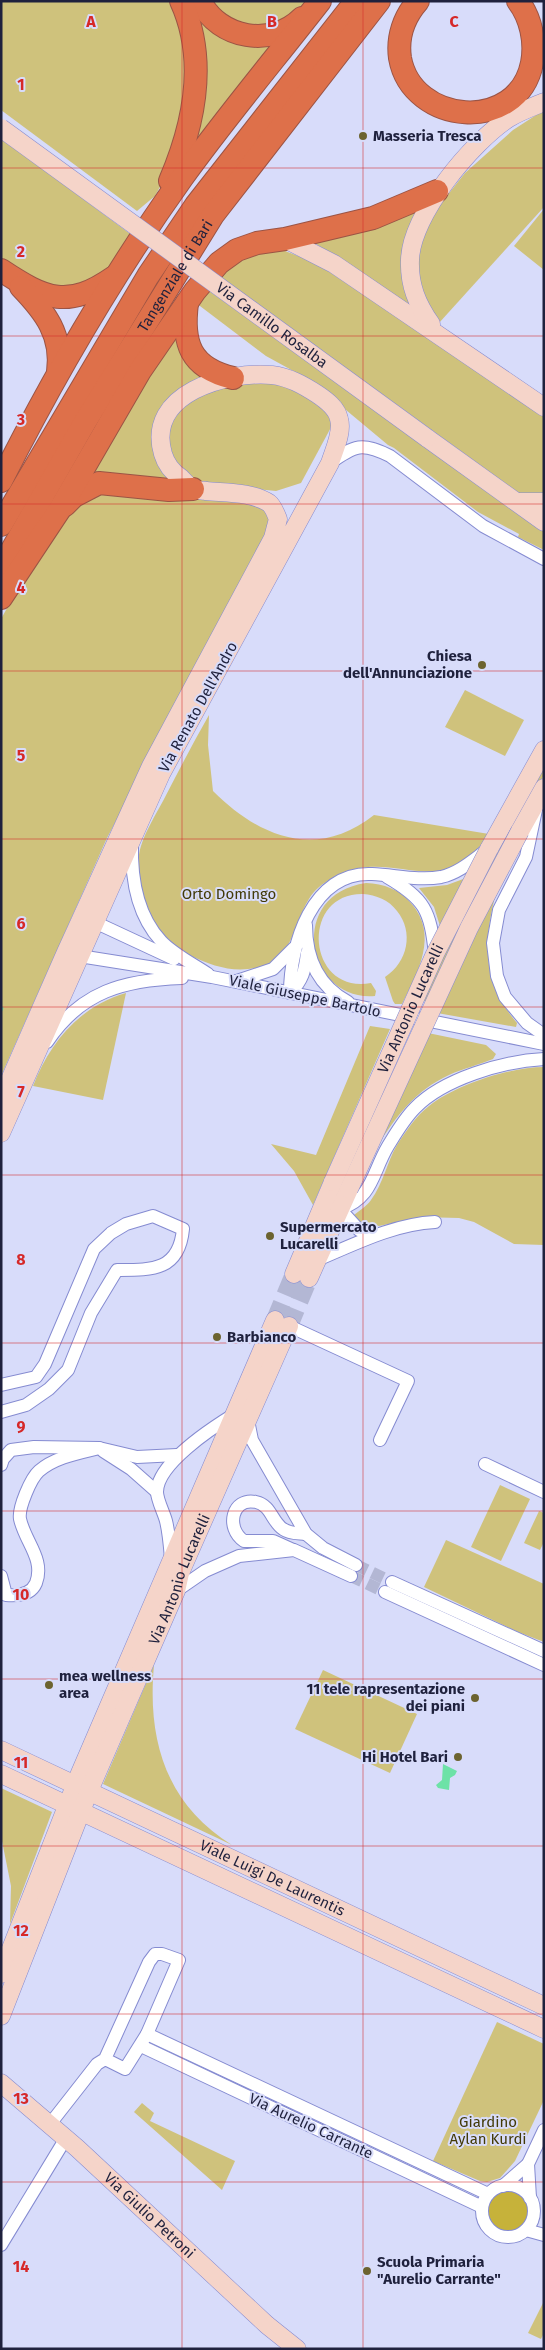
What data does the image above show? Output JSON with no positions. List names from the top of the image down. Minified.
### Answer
{"streets":{"highway":["Tangenziale di Bari"],"street":["Via Camillo Rosalba","Via Renato Dell'Andro","Viale Giuseppe Bartolo","Via Antonio Lucarelli","Viale Luigi De Laurentis","Via Aurelio Carrante","Via Giulio Petroni"]},"crossings":[["Via Renato Dell'Andro","Viale Giuseppe Bartolo"],["Via Antonio Lucarelli","Viale Luigi De Laurentis"]],"parks":["Orto Domingo","Giardino Aylan Kurdi"],"places":["Masseria Tresca","Chiesa dell'Annunciazione","Supermercato Lucarelli","Barbianco","mea wellness area","11 tele rapresentazione dei piani","Hi Hotel Bari","Scuola Primaria \"Aurelio Carrante\""],"grid":{"columns":["A","B","C"],"rows":["1","2","3","4","5","6","7","8","9","10","11","12","13","14"]}}
